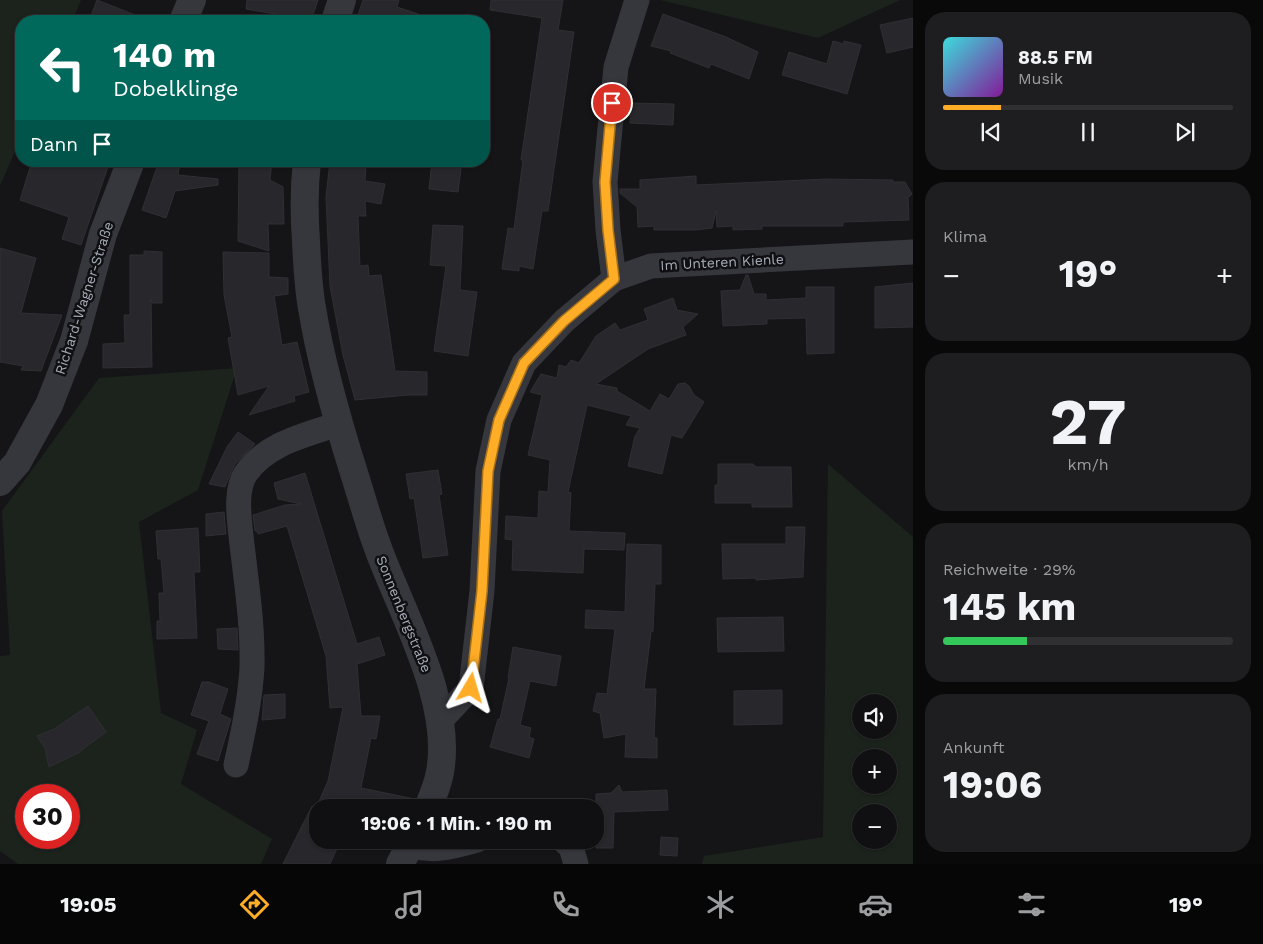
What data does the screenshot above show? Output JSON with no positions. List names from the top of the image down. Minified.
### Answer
{"streets":{"street":["Im Unteren Kienle","Richard-Wagner-Straße","Sonnenbergstraße"]},"crossings":[["Im Unteren Kienle","Sonnenbergstraße"]],"page":{"turn":["140 m","Dobelklinge"],"song":["88.5 FM","Musik"],"then":"Dann","tile":["Klima",["27","km/h"],["Reichweite · 29%","145 km"],["Ankunft","19:06"]],"heat":["−","19°","+"],"map_buttons":["+","−"],"limit":"30","trip":"19:06 · 1 Min. · 190 m","tabs":["19:05","19°"]}}
